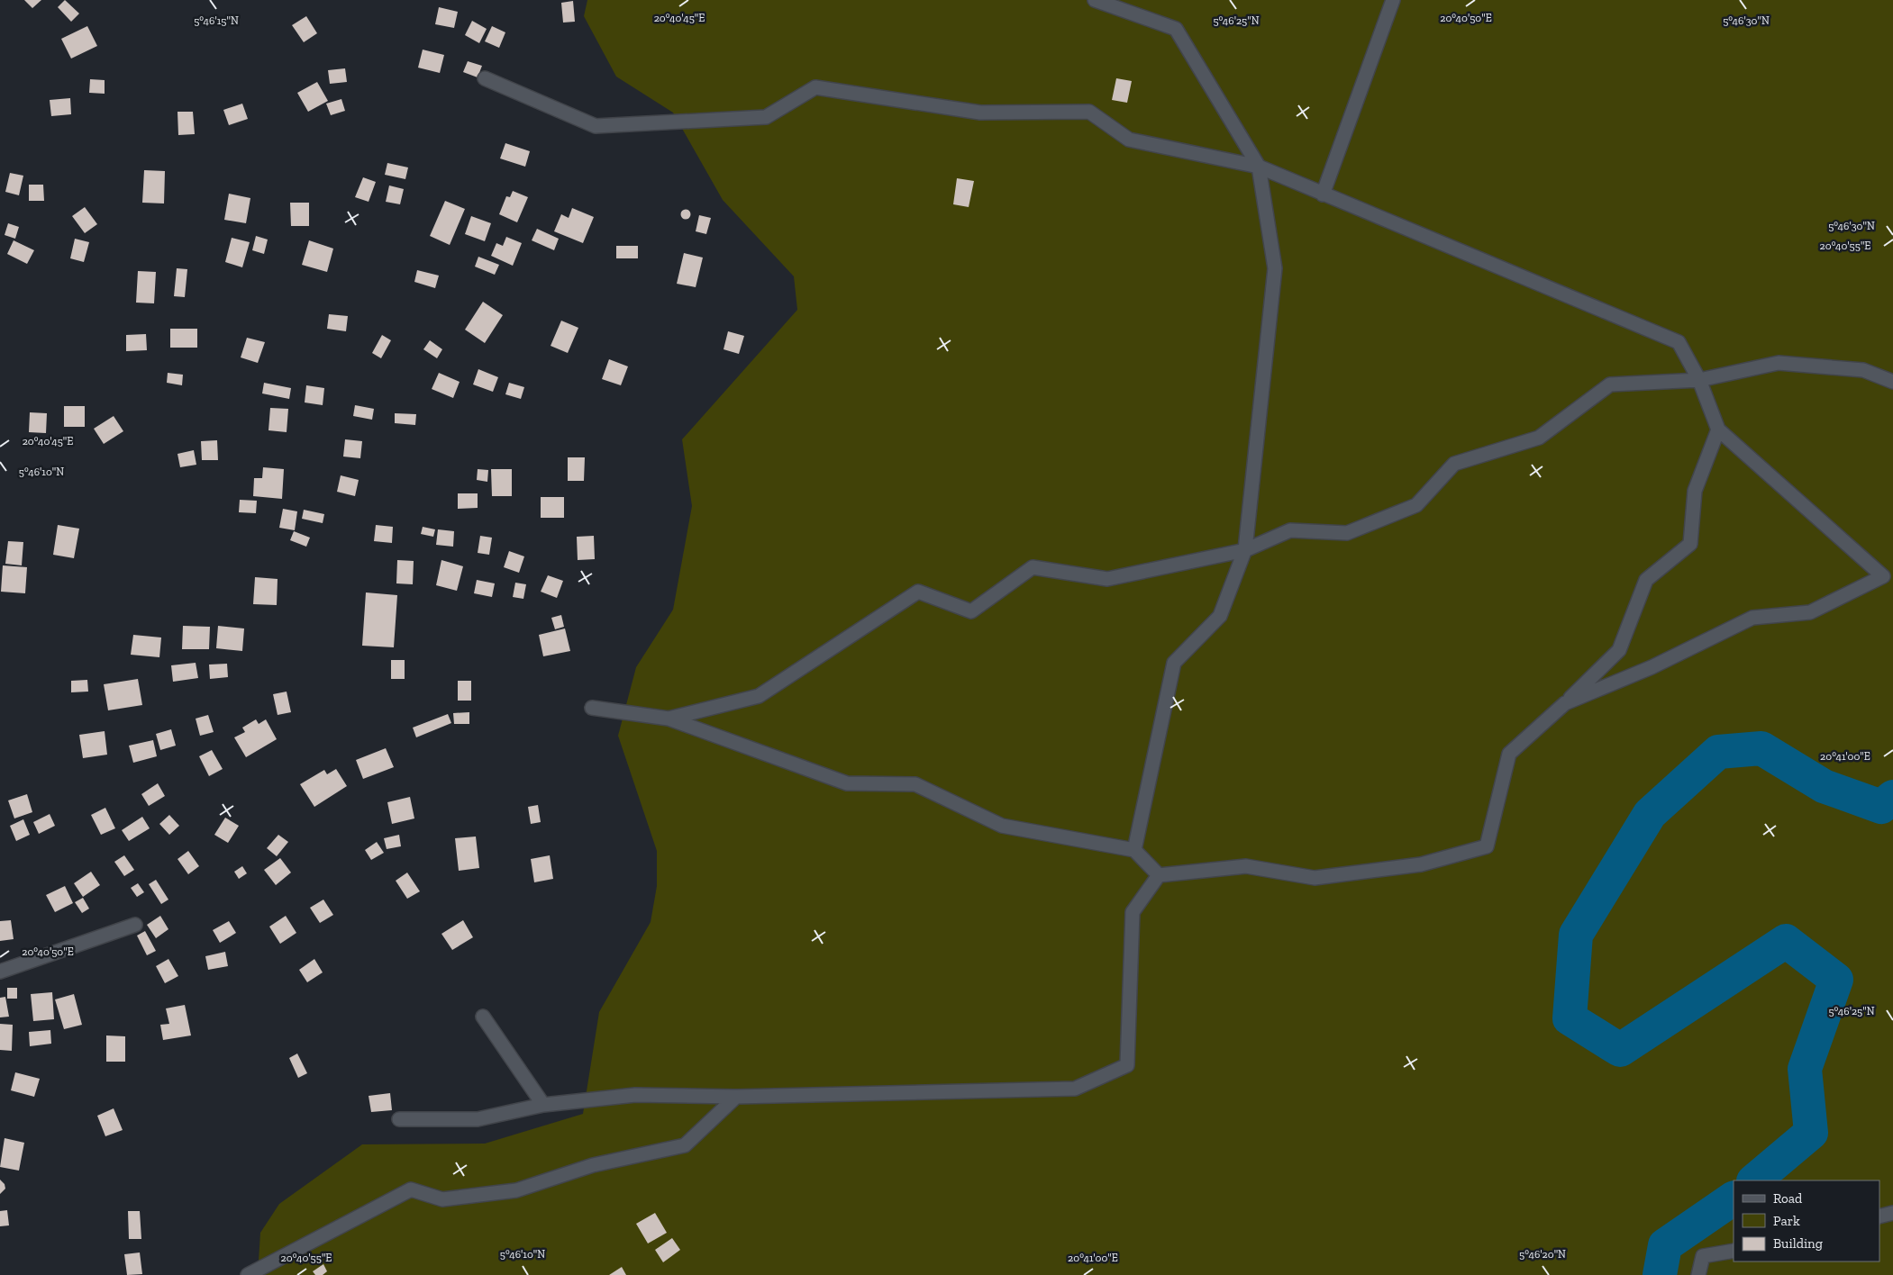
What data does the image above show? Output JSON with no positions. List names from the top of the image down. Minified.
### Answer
{"legend":["Road","Park","Building"],"coordinates":["20°40'45\"E","20°40'50\"E","5°46'15\"N","5°46'25\"N","5°46'30\"N","20°40'55\"E","5°46'10\"N","20°41'00\"E","5°46'20\"N"]}
